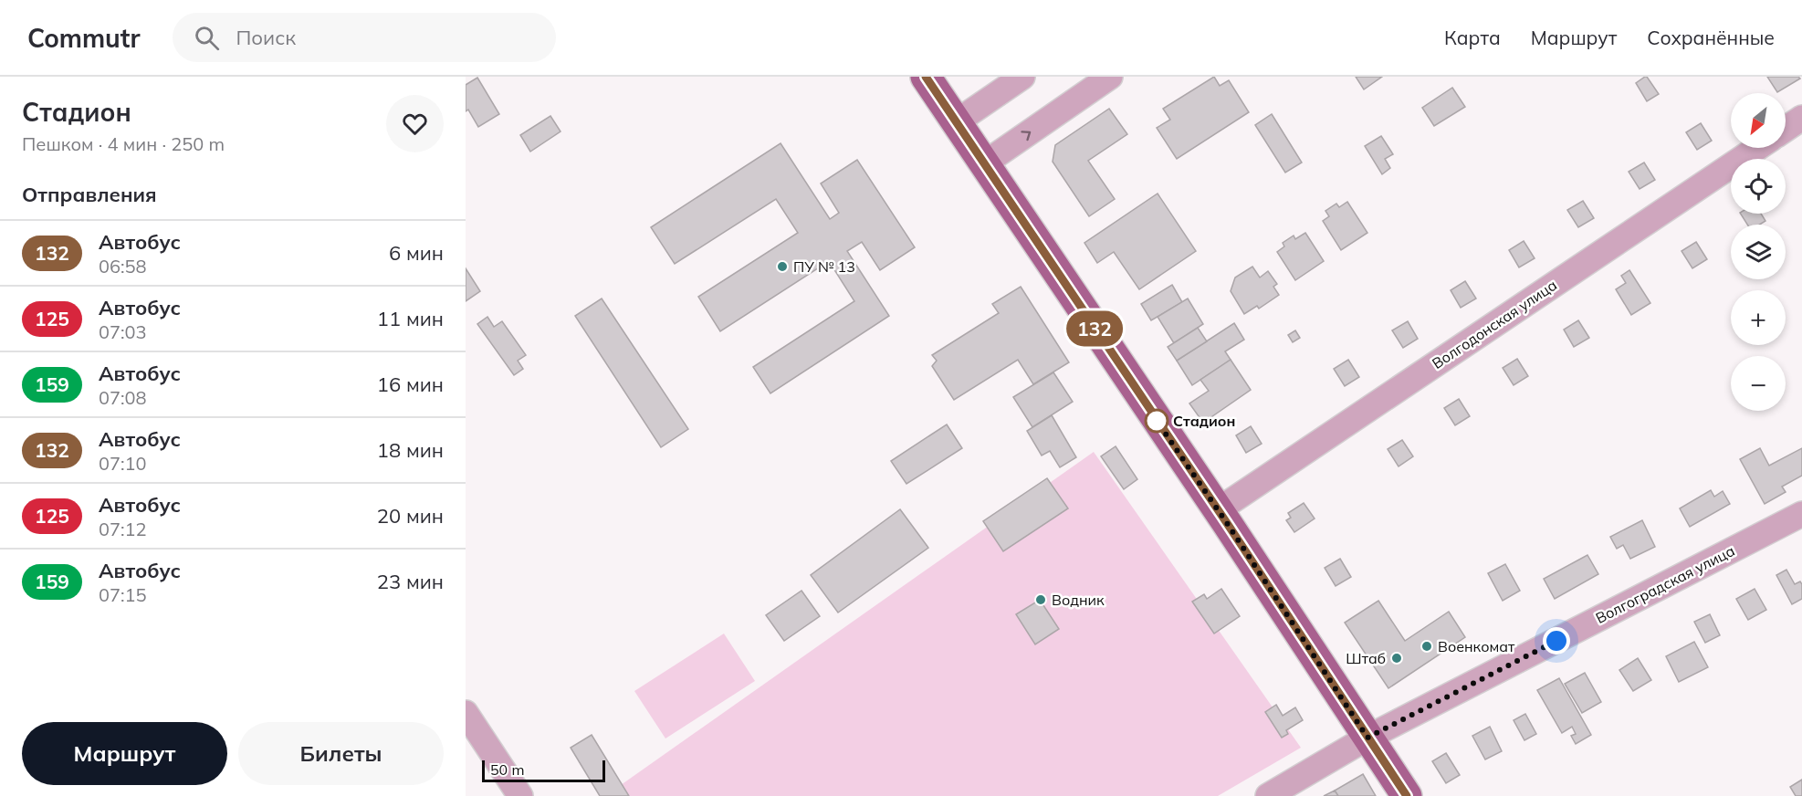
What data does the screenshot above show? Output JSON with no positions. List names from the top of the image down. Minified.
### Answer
{"streets":{"street":["Волгодонская улица","Волгоградская улица"]},"places":["ПУ № 13","Стадион","Водник","Военкомат","Штаб"],"lines":["bus line 132"],"scale_bar":"50 m","north":"bottom left","page":{"header":"Commutr","search":"Поиск","nav":["Карта","Маршрут","Сохранённые"],"heading":[["Стадион","Пешком · 4 мин · 250 m"],"Отправления"],"on_map":"132","map_buttons":["+","−"],"list":[{"mark":"132","name":"Автобус","note":"06:58","value":"6 мин"},{"mark":"125","name":"Автобус","note":"07:03","value":"11 мин"},{"mark":"159","name":"Автобус","note":"07:08","value":"16 мин"},{"mark":"132","name":"Автобус","note":"07:10","value":"18 мин"},{"mark":"125","name":"Автобус","note":"07:12","value":"20 мин"},{"mark":"159","name":"Автобус","note":"07:15","value":"23 мин"}],"buttons":["Маршрут","Билеты"],"scale":"50 m"}}
